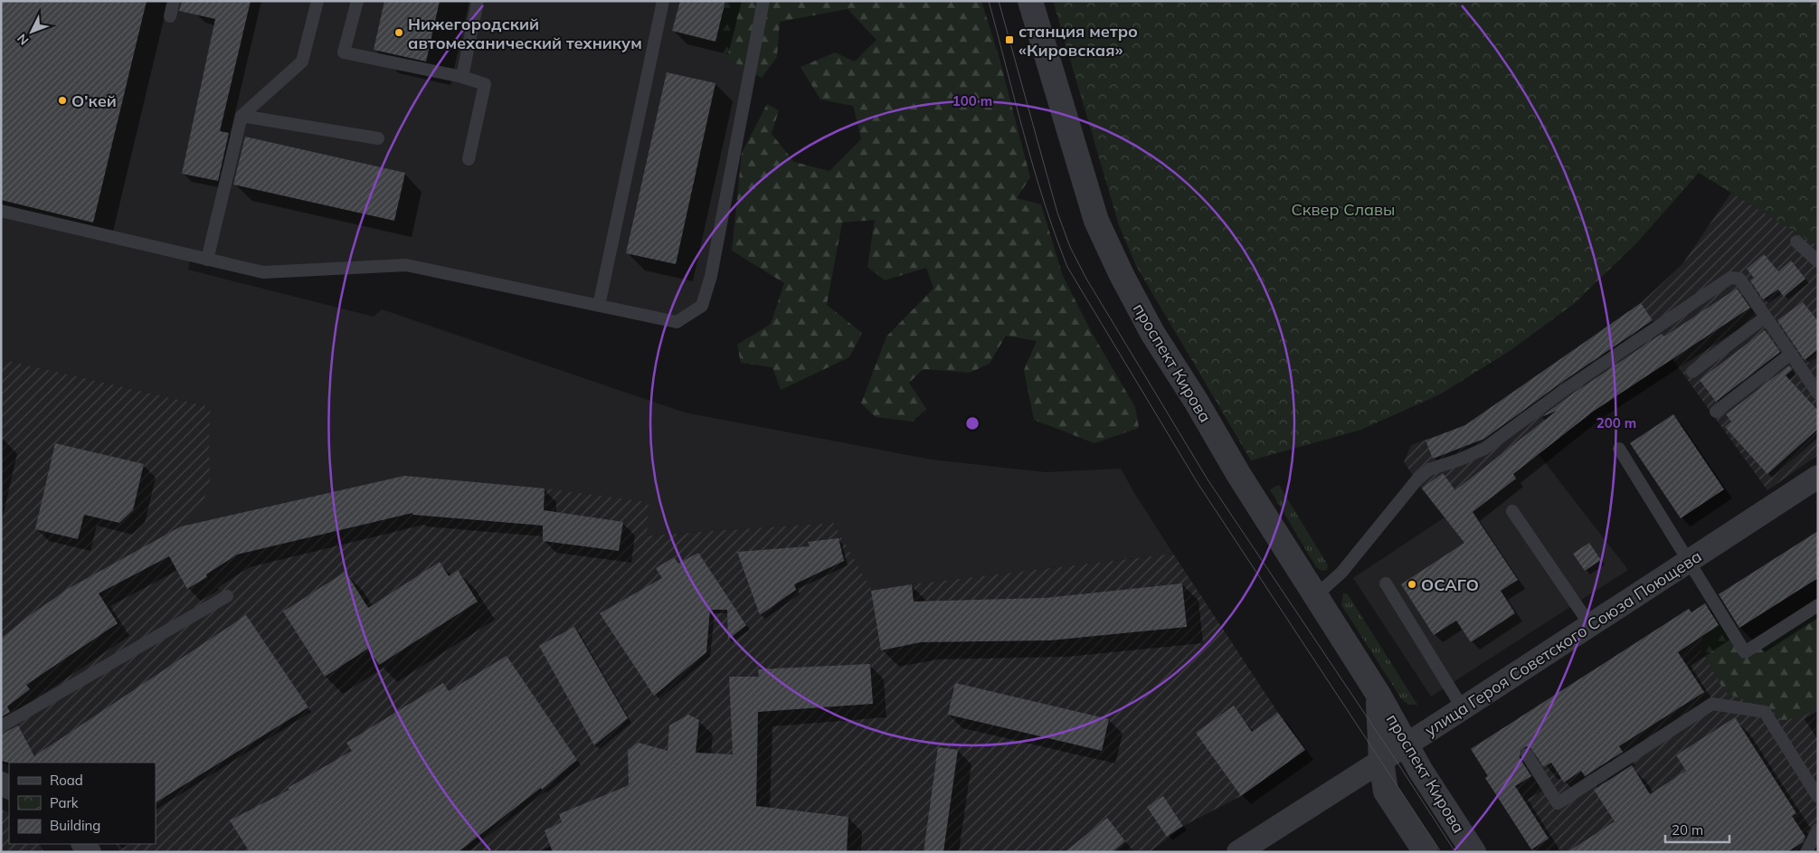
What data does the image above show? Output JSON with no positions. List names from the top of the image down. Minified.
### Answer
{"streets":{"street":["проспект Кирова","улица Героя Советского Союза Поющева"]},"crossings":[["проспект Кирова","улица Героя Советского Союза Поющева"]],"parks":["Сквер Славы"],"places":{"other":["Нижегородский автомеханический техникум","О’кей","ОСАГО"],"transit":["станция метро «Кировская»"]},"legend":["Road","Park","Building"],"scale_bar":"20 m","north":"bottom left","rings":["100 m","200 m"]}
